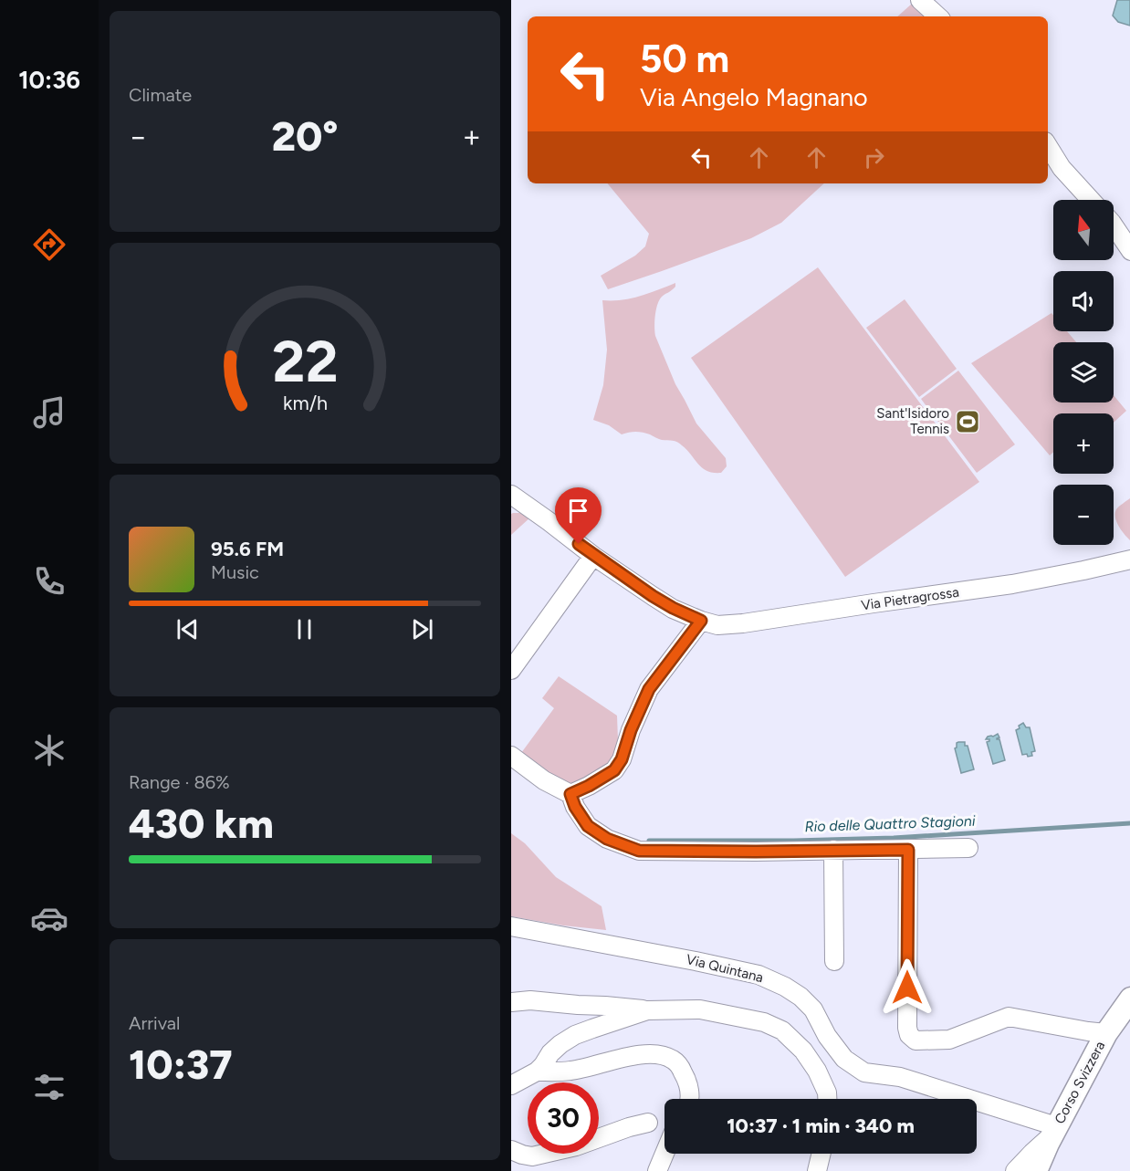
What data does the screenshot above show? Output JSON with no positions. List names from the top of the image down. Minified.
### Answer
{"streets":{"main road":["Corso Svizzera"],"street":["Via Pietragrossa","Via Quintana"]},"crossings":[["Via Quintana","Corso Svizzera"]],"water":["Rio delle Quattro Stagioni"],"places":{"sports":["Sant'Isidoro Tennis"]},"north":"top","page":{"tabs":"10:36","tile":["Climate",["Range · 86%","430 km"],["Arrival","10:37"]],"turn":["50 m","Via Angelo Magnano"],"heat":["−","20°","+"],"map_buttons":["+","−"],"song":["95.6 FM","Music"],"limit":"30","trip":"10:37 · 1 min · 340 m","gauge":["22","km/h"]}}
